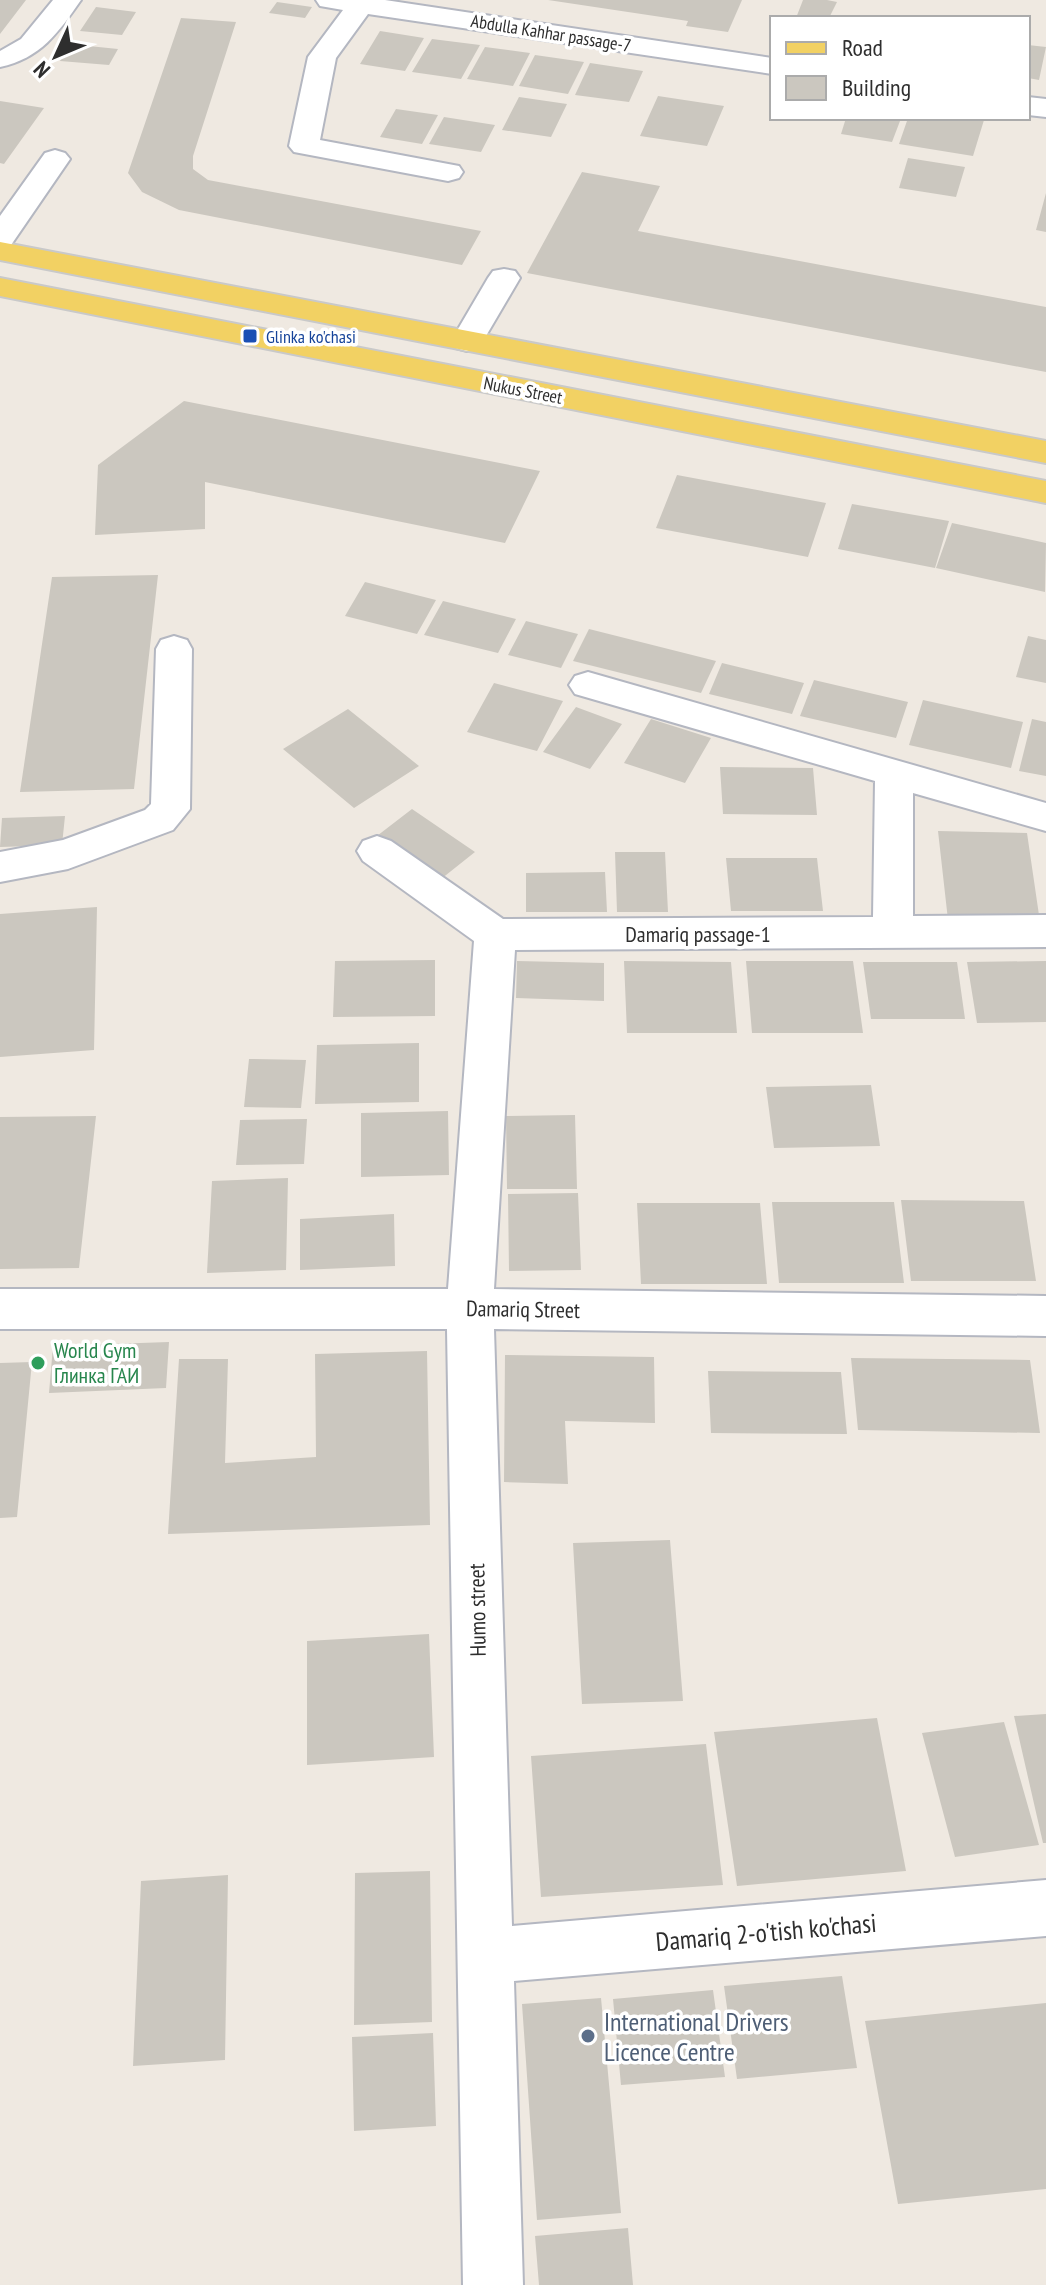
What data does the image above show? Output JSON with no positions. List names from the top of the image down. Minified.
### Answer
{"streets":{"main road":["Nukus Street"],"street":["Abdulla Kahhar passage-7","Damariq passage-1","Damariq Street","Humo street","Damariq 2-o'tish ko'chasi"]},"crossings":[["Damariq passage-1","Humo street"],["Damariq Street","Humo street"],["Humo street","Damariq 2-o'tish ko'chasi"]],"places":{"transit":["Glinka ko'chasi"],"other":["World Gym Глинка ГАИ","International Drivers Licence Centre"]},"legend":["Road","Building"],"north":"bottom left"}
